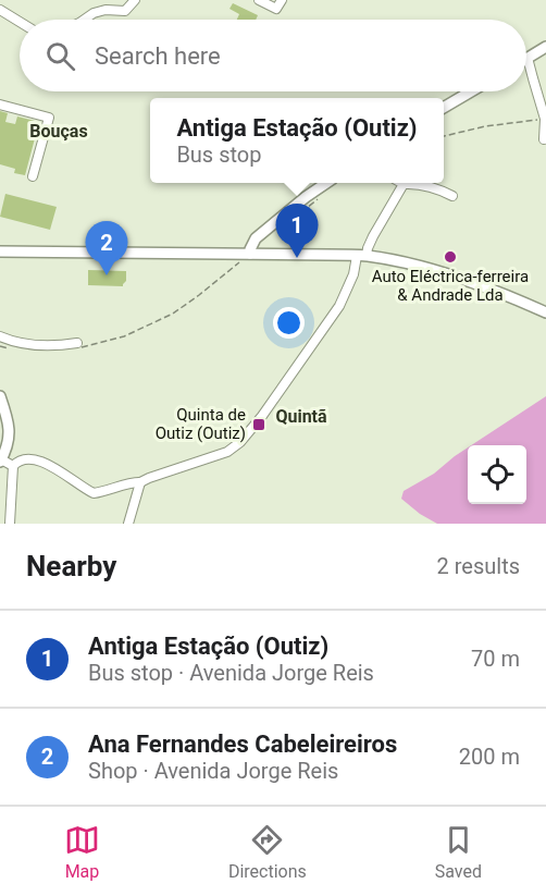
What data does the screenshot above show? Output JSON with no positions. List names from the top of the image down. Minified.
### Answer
{"districts":["Bouças","Quintã"],"places":{"other":["Auto Eléctrica-ferreira & Andrade Lda"],"transit":["Quinta de Outiz (Outiz)"]},"page":{"search":"Search here","popup":["Antiga Estação (Outiz)","Bus stop"],"pins":["1","2"],"heading":["Nearby","2 results"],"list":[{"mark":"1","name":"Antiga Estação (Outiz)","note":"Bus stop · Avenida Jorge Reis","value":"70 m"},{"mark":"2","name":"Ana Fernandes Cabeleireiros","note":"Shop · Avenida Jorge Reis","value":"200 m"}],"nav":["Map","Directions","Saved"]}}
